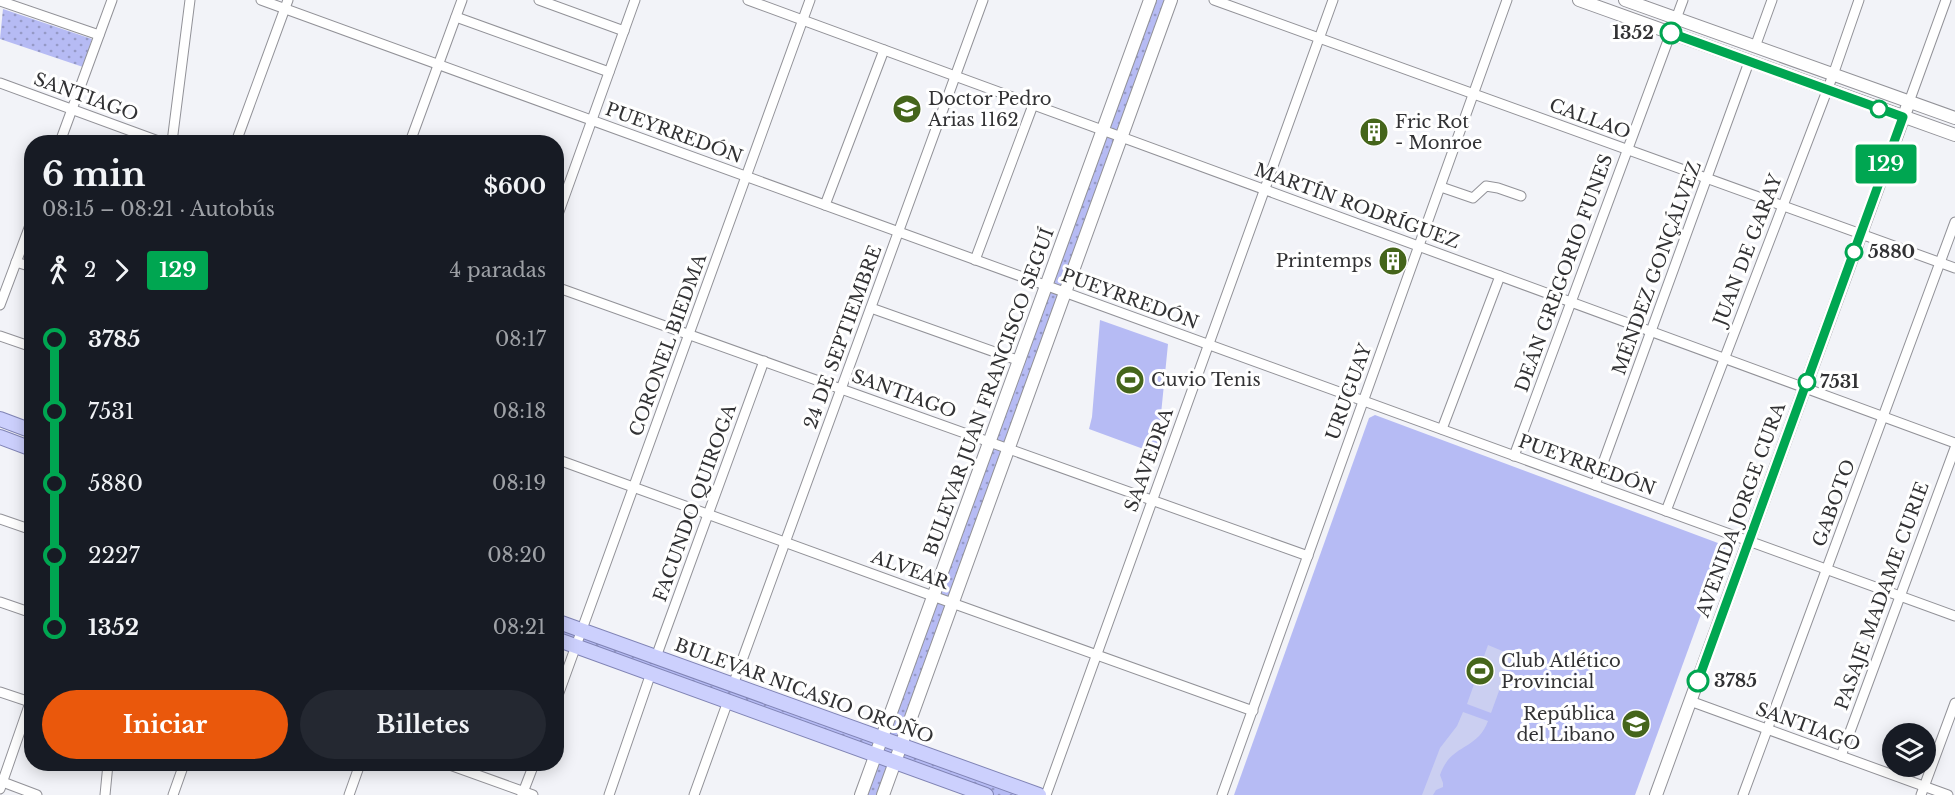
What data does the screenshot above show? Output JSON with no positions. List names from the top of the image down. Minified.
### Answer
{"streets":{"main road":["BULEVAR JUAN FRANCISCO SEGUÍ","AVENIDA JORGE CURA","BULEVAR NICASIO OROÑO"],"street":["SANTIAGO","CALLAO","PUEYRREDÓN","MARTÍN RODRÍGUEZ","JUAN DE GARAY","MÉNDEZ GONÇÁLVEZ","DEÁN GREGORIO FUNES","24 DE SEPTIEMBRE","CORONEL BIEDMA","URUGUAY","SAAVEDRA","FACUNDO QUIROGA","GABOTO","ALVEAR","PASAJE MADAME CURIE"]},"crossings":[["SANTIAGO","24 DE SEPTIEMBRE"],["SANTIAGO","CORONEL BIEDMA"],["SANTIAGO","BULEVAR JUAN FRANCISCO SEGUÍ"],["SANTIAGO","URUGUAY"],["SANTIAGO","SAAVEDRA"],["SANTIAGO","FACUNDO QUIROGA"],["SANTIAGO","GABOTO"],["SANTIAGO","AVENIDA JORGE CURA"],["SANTIAGO","PASAJE MADAME CURIE"],["CALLAO","JUAN DE GARAY"],["CALLAO","MÉNDEZ GONÇÁLVEZ"],["CALLAO","DEÁN GREGORIO FUNES"],["CALLAO","URUGUAY"],["CALLAO","SAAVEDRA"],["CALLAO","GABOTO"],["CALLAO","AVENIDA JORGE CURA"],["PUEYRREDÓN","JUAN DE GARAY"],["PUEYRREDÓN","MÉNDEZ GONÇÁLVEZ"],["PUEYRREDÓN","DEÁN GREGORIO FUNES"],["PUEYRREDÓN","24 DE SEPTIEMBRE"],["PUEYRREDÓN","CORONEL BIEDMA"],["PUEYRREDÓN","BULEVAR JUAN FRANCISCO SEGUÍ"],["PUEYRREDÓN","URUGUAY"],["PUEYRREDÓN","SAAVEDRA"],["PUEYRREDÓN","GABOTO"],["PUEYRREDÓN","AVENIDA JORGE CURA"],["PUEYRREDÓN","PASAJE MADAME CURIE"],["MARTÍN RODRÍGUEZ","JUAN DE GARAY"],["MARTÍN RODRÍGUEZ","MÉNDEZ GONÇÁLVEZ"],["MARTÍN RODRÍGUEZ","DEÁN GREGORIO FUNES"],["MARTÍN RODRÍGUEZ","24 DE SEPTIEMBRE"],["MARTÍN RODRÍGUEZ","CORONEL BIEDMA"],["MARTÍN RODRÍGUEZ","BULEVAR JUAN FRANCISCO SEGUÍ"],["MARTÍN RODRÍGUEZ","URUGUAY"],["MARTÍN RODRÍGUEZ","SAAVEDRA"],["MARTÍN RODRÍGUEZ","GABOTO"],["MARTÍN RODRÍGUEZ","AVENIDA JORGE CURA"],["24 DE SEPTIEMBRE","ALVEAR"],["24 DE SEPTIEMBRE","BULEVAR NICASIO OROÑO"],["CORONEL BIEDMA","ALVEAR"],["CORONEL BIEDMA","BULEVAR NICASIO OROÑO"],["BULEVAR JUAN FRANCISCO SEGUÍ","ALVEAR"],["BULEVAR JUAN FRANCISCO SEGUÍ","BULEVAR NICASIO OROÑO"],["URUGUAY","ALVEAR"],["SAAVEDRA","ALVEAR"],["FACUNDO QUIROGA","ALVEAR"],["FACUNDO QUIROGA","BULEVAR NICASIO OROÑO"]],"places":{"other":["1352","5880","7531","3785"],"school or university":["Doctor Pedro Arias 1162","República del Libano"],"building":["Fric Rot - Monroe","Printemps"],"sports":["Cuvio Tenis","Club Atlético Provincial"]},"lines":["bus line 129"],"page":{"on_map":"129","heading":["6 min","08:15 – 08:21 · Autobús","$600"],"legs":["2","129","4 paradas"],"list":[{"name":"3785","value":"08:17"},{"name":"7531","value":"08:18"},{"name":"5880","value":"08:19"},{"name":"2227","value":"08:20"},{"name":"1352","value":"08:21"}],"buttons":["Iniciar","Billetes"]}}
